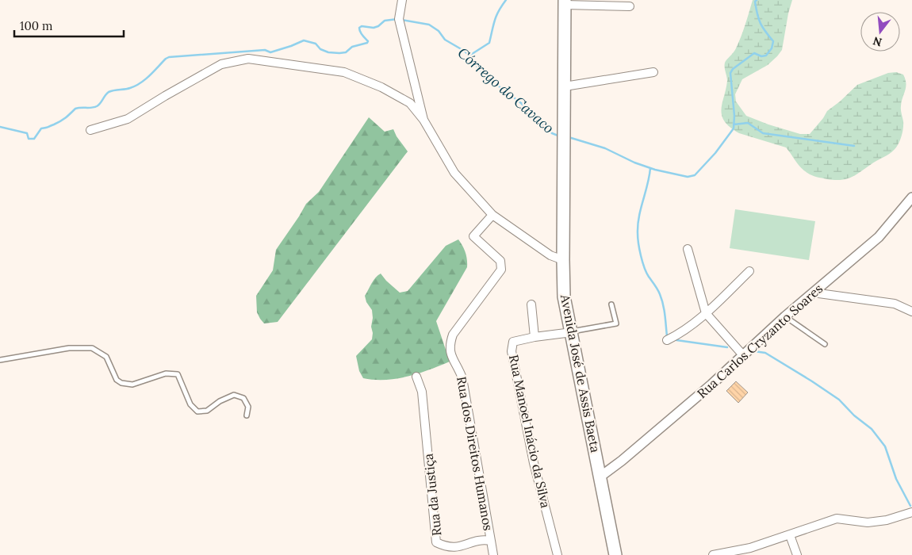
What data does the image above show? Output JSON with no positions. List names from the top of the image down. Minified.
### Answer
{"streets":{"main road":["Avenida José de Assis Baeta"],"street":["Rua Carlos Cryzanto Soares","Rua Manoel Inácio da Silva","Rua dos Direitos Humanos","Rua da Justiça"]},"crossings":[["Rua Carlos Cryzanto Soares","Avenida José de Assis Baeta"],["Avenida José de Assis Baeta","Rua Manoel Inácio da Silva"],["Rua dos Direitos Humanos","Rua da Justiça"]],"water":["Córrego do Cavaco"],"scale_bar":"100 m","north":"bottom"}
